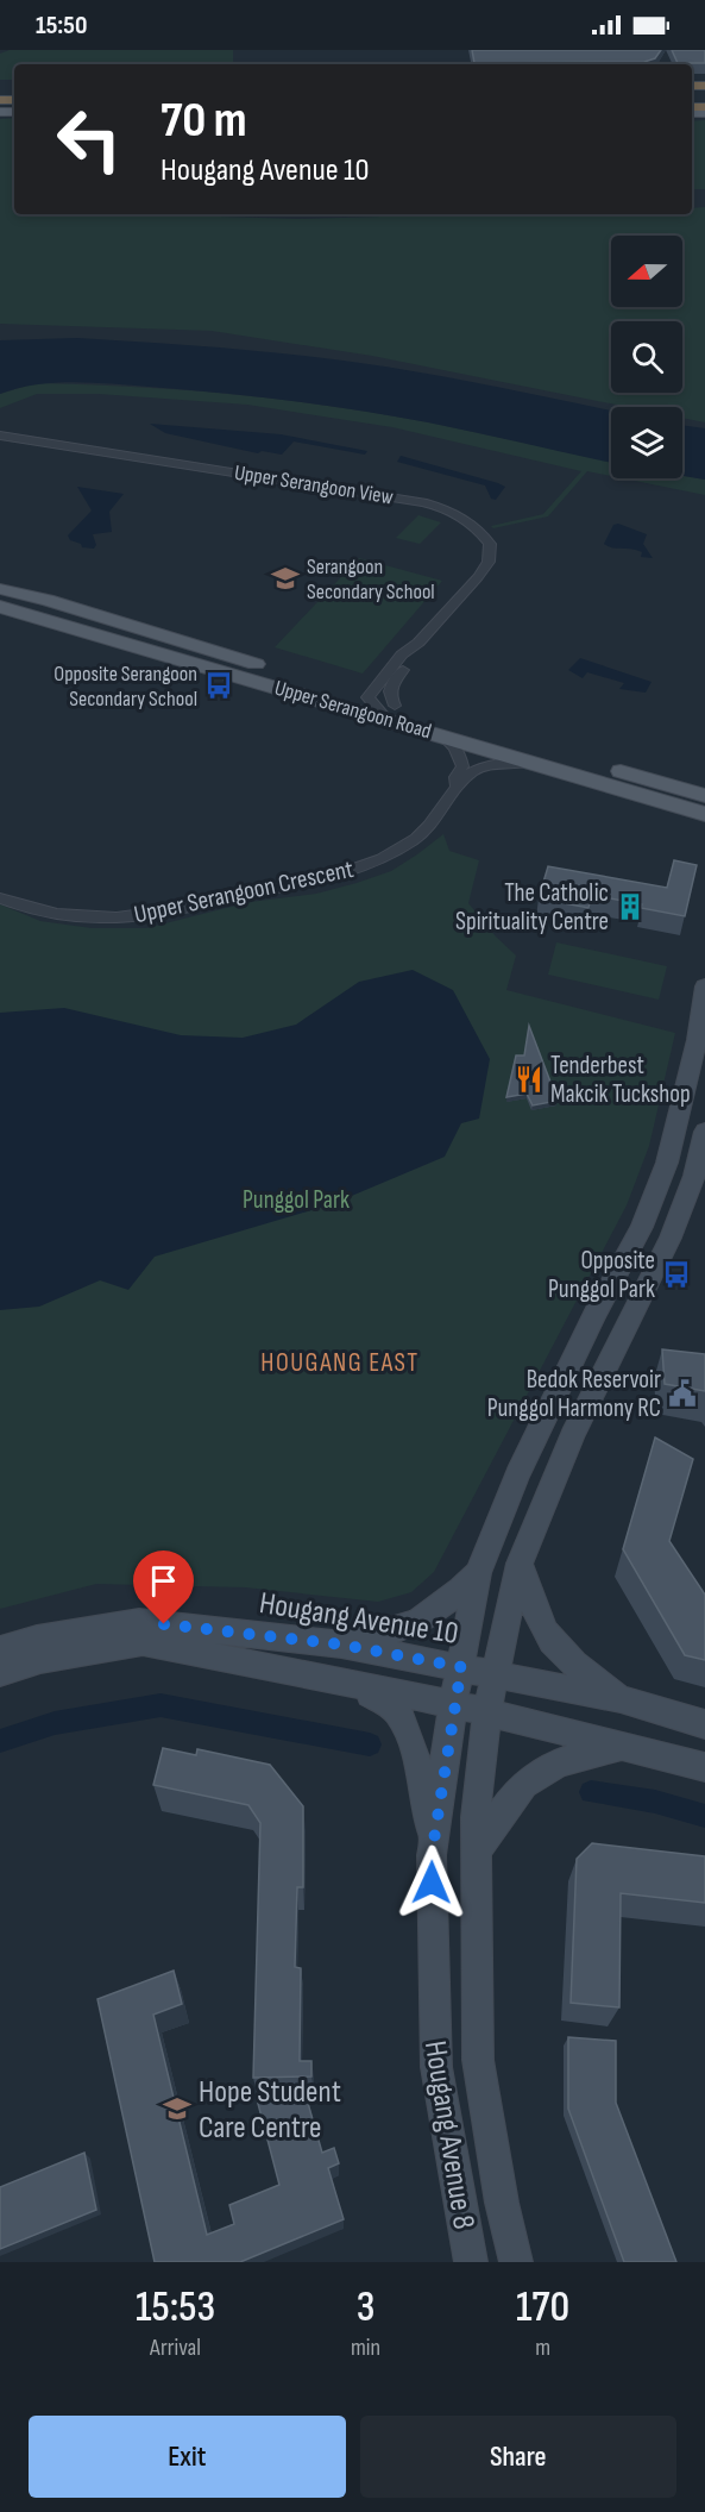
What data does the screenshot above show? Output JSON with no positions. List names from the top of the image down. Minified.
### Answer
{"streets":{"main road":["Upper Serangoon Road","Hougang Avenue 10","Hougang Avenue 8"],"street":["Upper Serangoon View","Upper Serangoon Crescent"]},"crossings":[["Upper Serangoon View","Upper Serangoon Road"],["Upper Serangoon Road","Upper Serangoon Crescent"],["Hougang Avenue 10","Hougang Avenue 8"]],"districts":["HOUGANG EAST"],"parks":["Punggol Park"],"places":{"school or university":["Serangoon Secondary School","Hope Student Care Centre"],"bus stop":["Opposite Serangoon Secondary School","Opposite Punggol Park"],"building":["The Catholic Spirituality Centre"],"restaurant":["Tenderbest Makcik Tuckshop"],"public building":["Bedok Reservoir Punggol Harmony RC"]},"north":"left","page":{"status":"15:50","turn":["70 m","Hougang Avenue 10"],"eta":["15:53","Arrival","3","min","170","m"],"buttons":["Exit","Share"]}}
